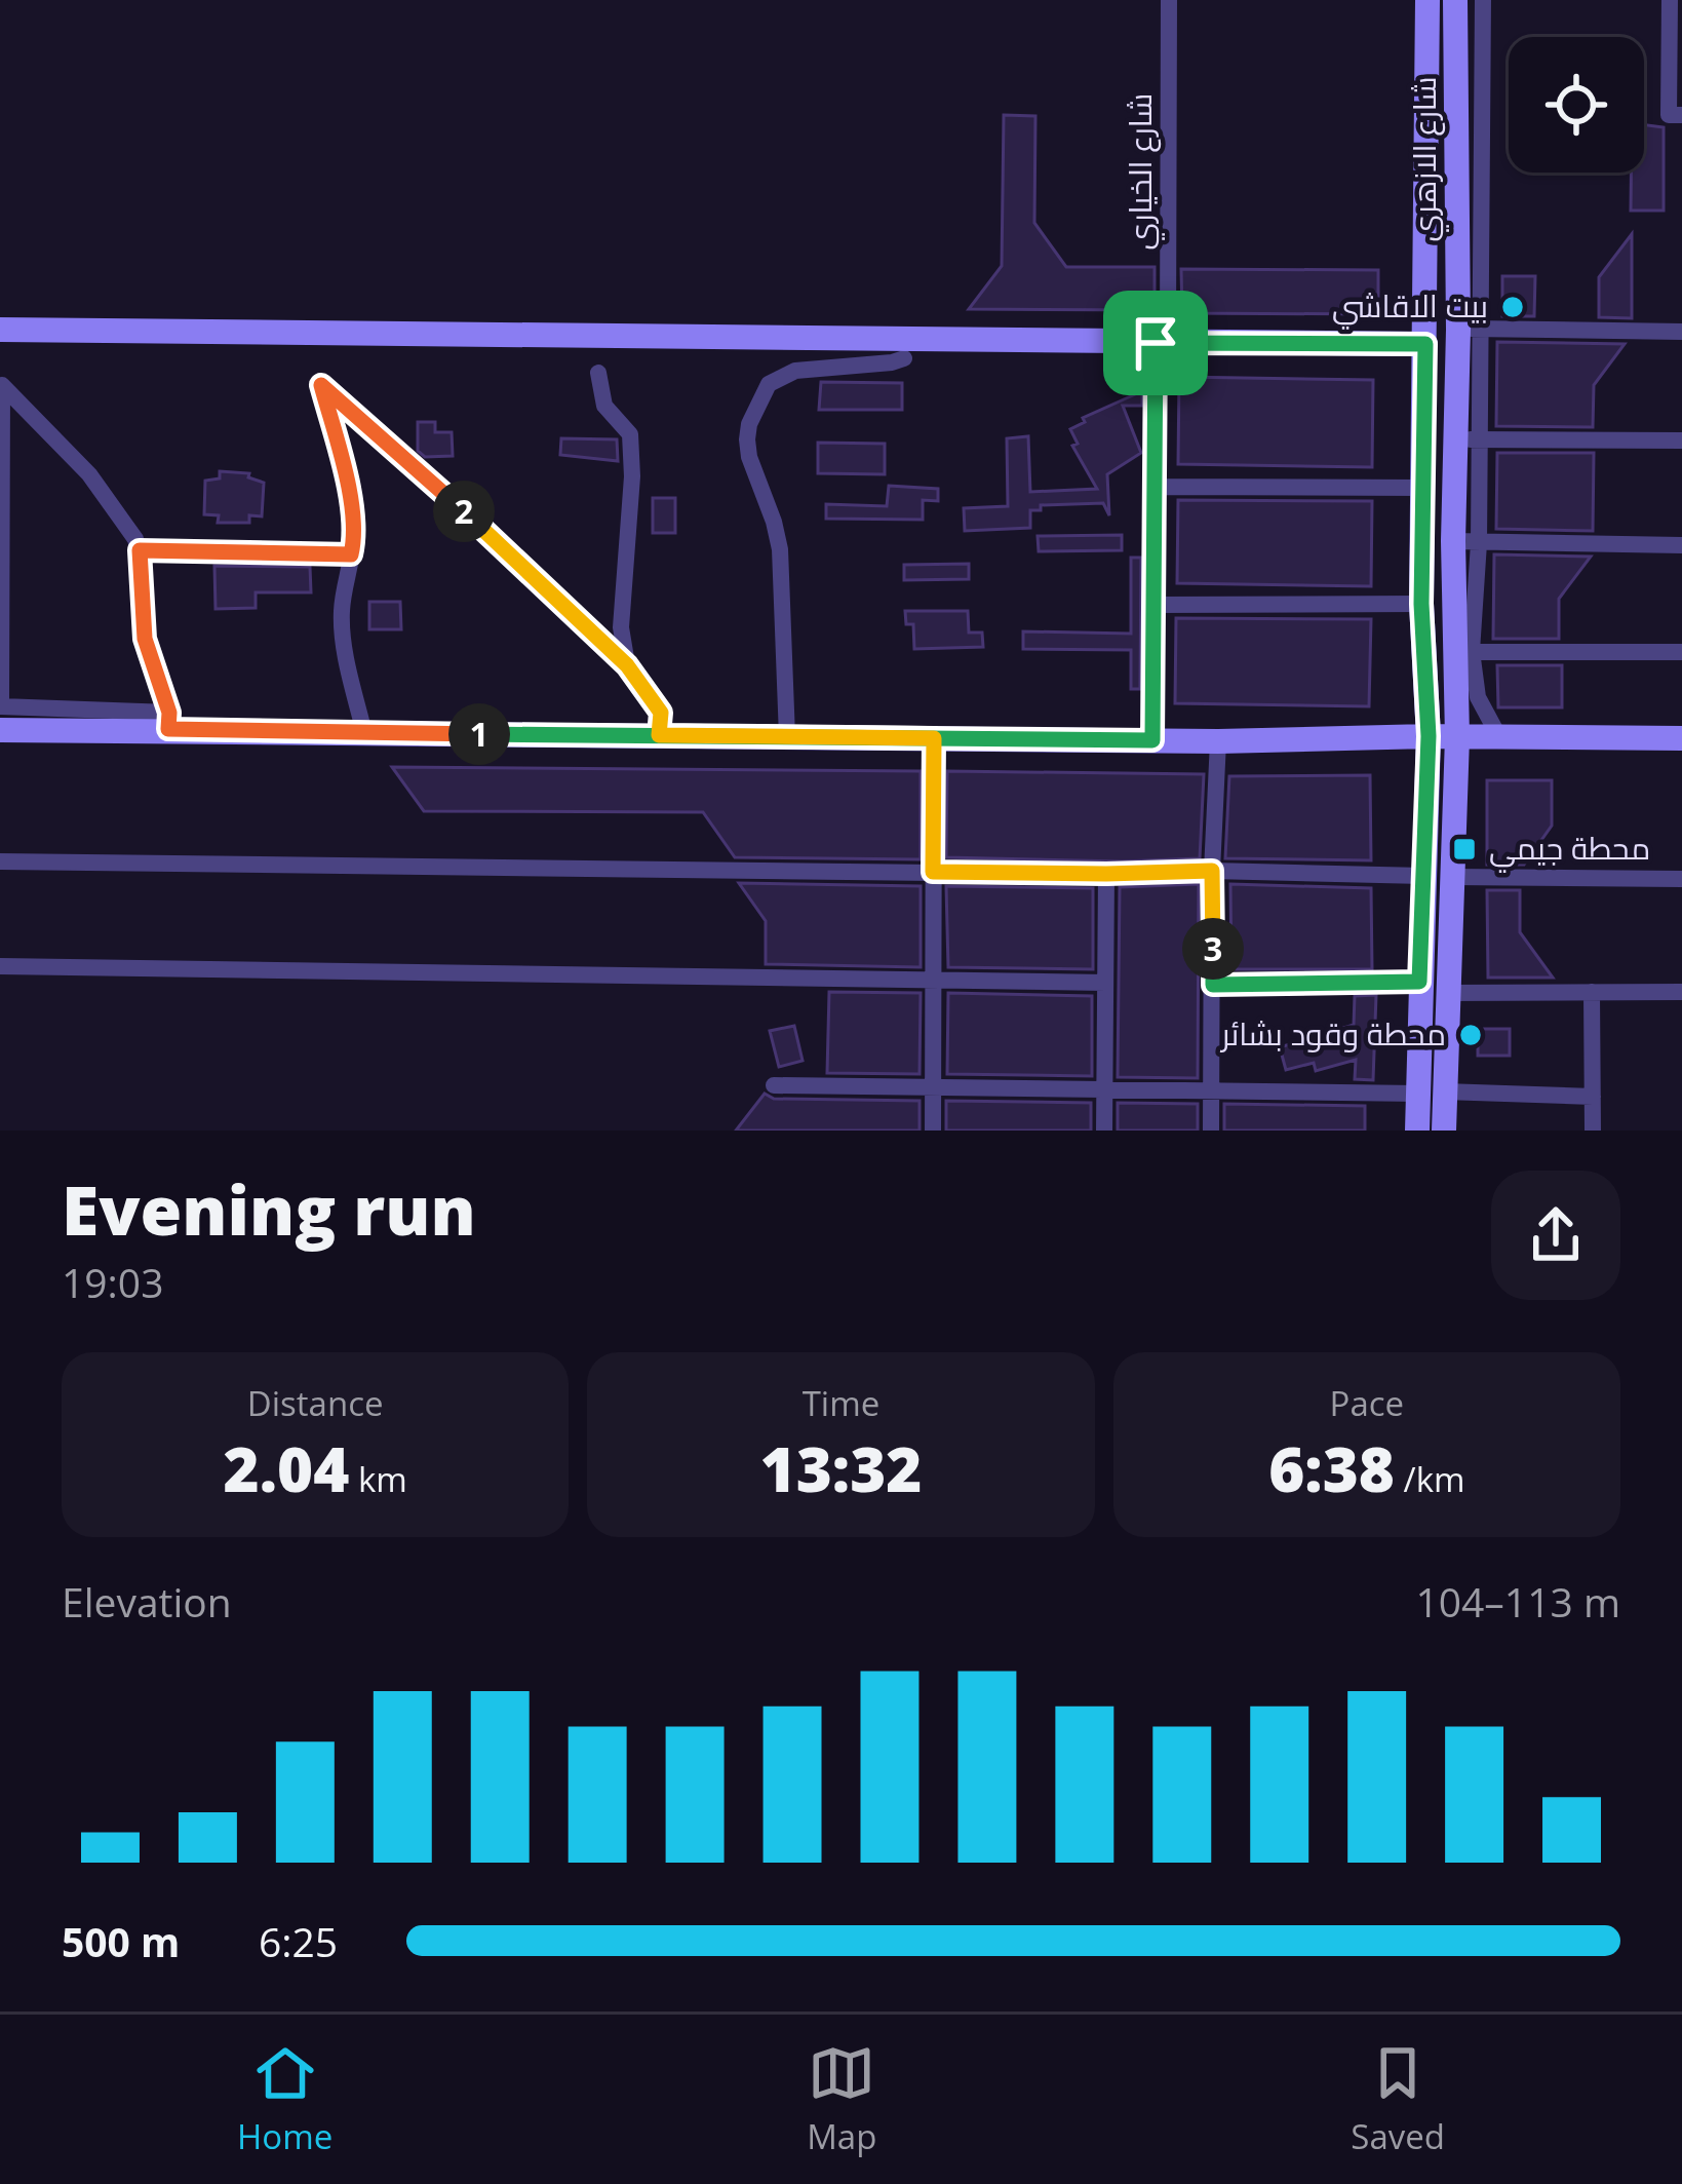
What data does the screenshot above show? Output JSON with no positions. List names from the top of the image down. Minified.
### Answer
{"streets":{"street":["شارع الازهري","شارع الخياري"]},"places":{"other":["بيت الاقاشي","محطة وقود بشائر"],"transit":["محطة جيمي"]},"page":{"pins":["2","1","3"],"heading":["Evening run","19:03"],"stats":[["Distance","2.04 km"],["Time","13:32"],["Pace","6:38 /km"]],"chart":["Elevation","104–113 m"],"list":[{"name":"500 m","note":"6:25"}],"tabs":["Home","Map","Saved"]}}
